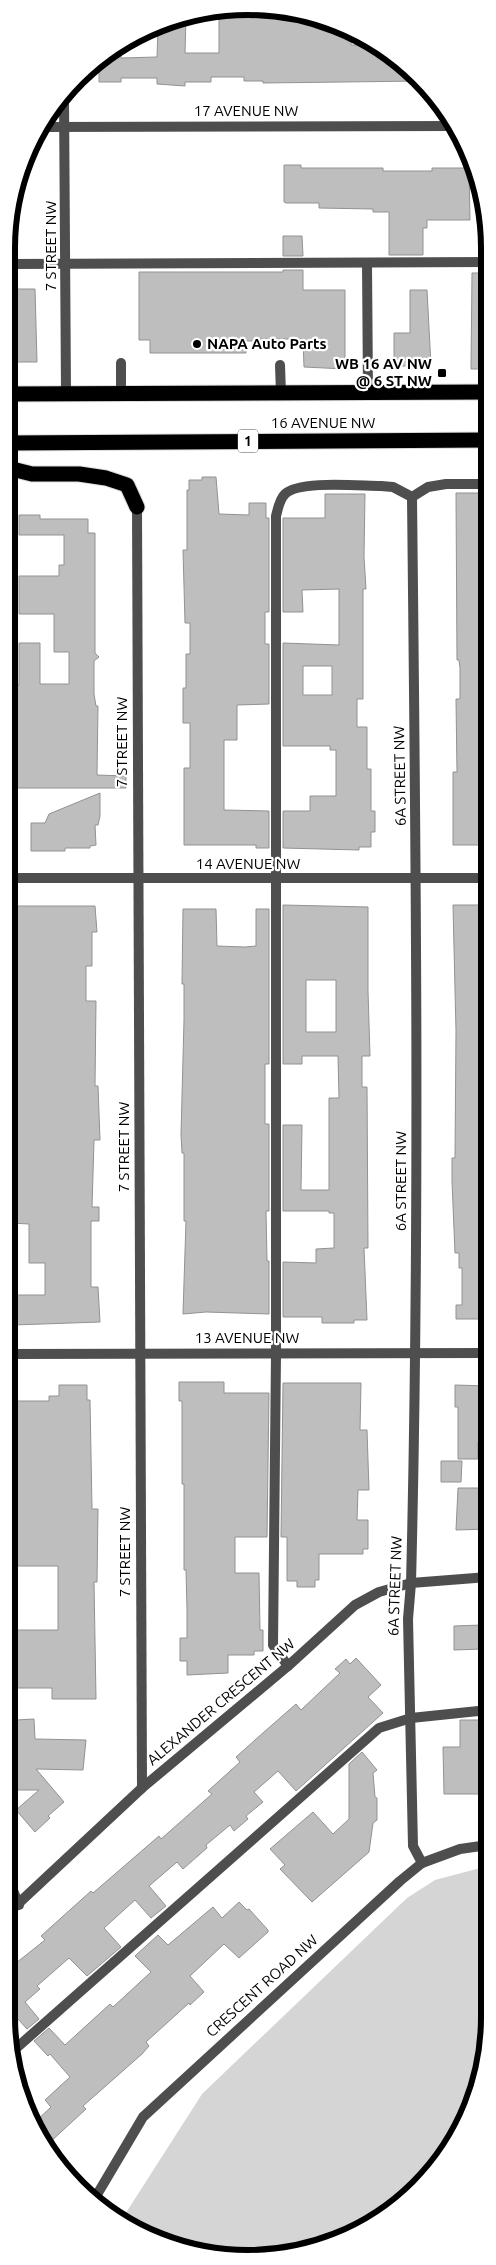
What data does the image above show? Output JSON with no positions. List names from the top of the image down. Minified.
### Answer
{"streets":{"highway":["16 AVENUE NW","1"],"street":["17 AVENUE NW","7 STREET NW","6A STREET NW","14 AVENUE NW","13 AVENUE NW","ALEXANDER CRESCENT NW","CRESCENT ROAD NW"]},"crossings":[["17 AVENUE NW","7 STREET NW"],["7 STREET NW","16 AVENUE NW"],["7 STREET NW","14 AVENUE NW"],["7 STREET NW","13 AVENUE NW"],["7 STREET NW","ALEXANDER CRESCENT NW"],["6A STREET NW","14 AVENUE NW"],["6A STREET NW","13 AVENUE NW"],["6A STREET NW","ALEXANDER CRESCENT NW"],["6A STREET NW","CRESCENT ROAD NW"]],"places":{"other":["NAPA Auto Parts"],"transit":["WB 16 AV NW @ 6 ST NW"]}}
